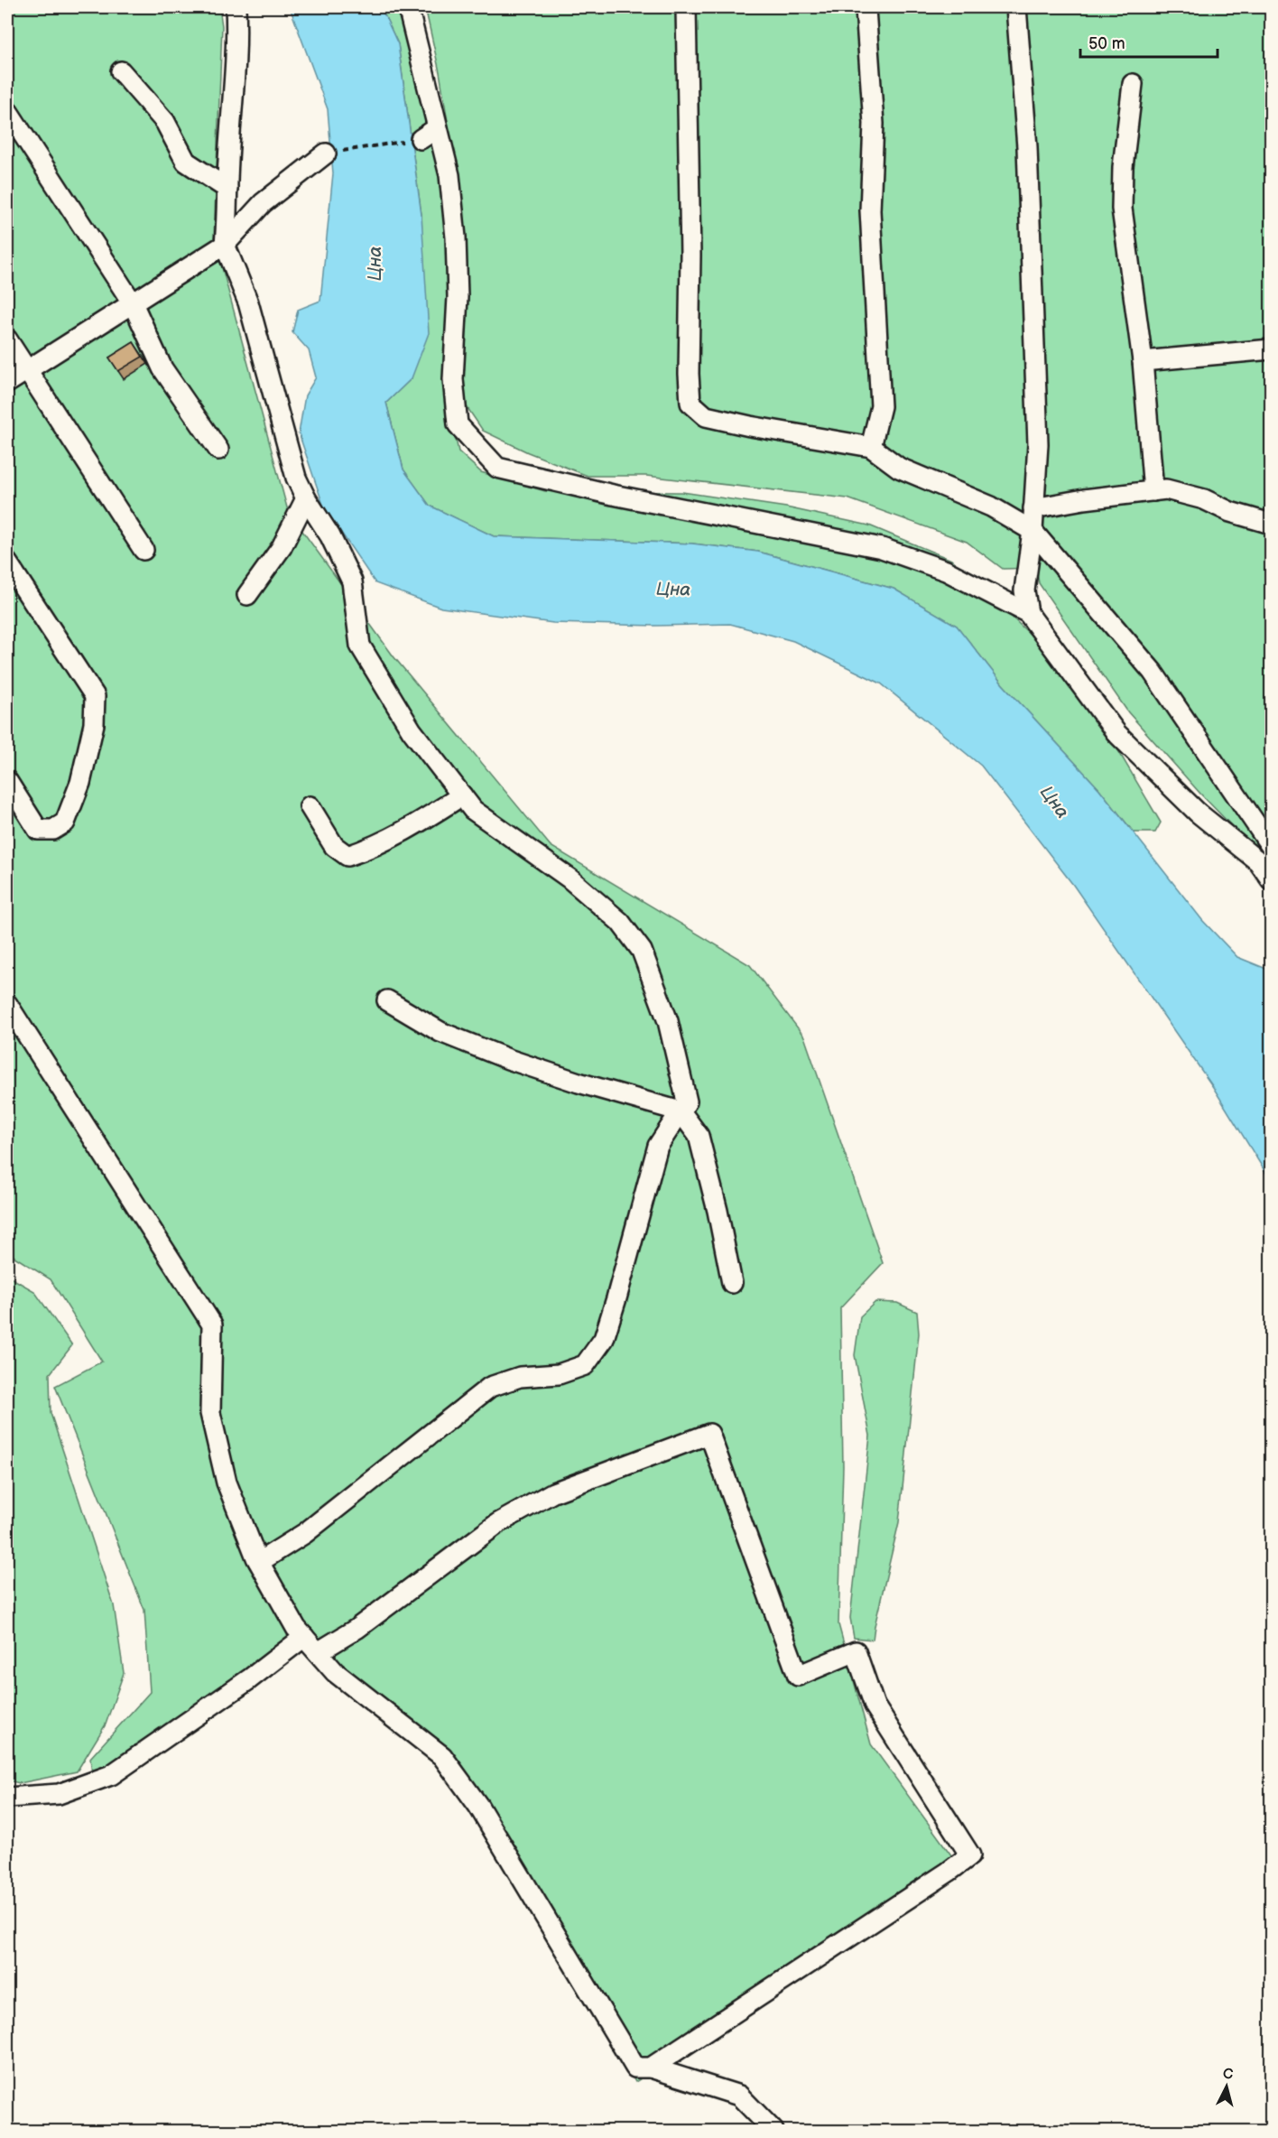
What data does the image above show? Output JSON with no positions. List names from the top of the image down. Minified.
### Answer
{"water":["Цна"],"scale_bar":"50 m","north":"top"}
